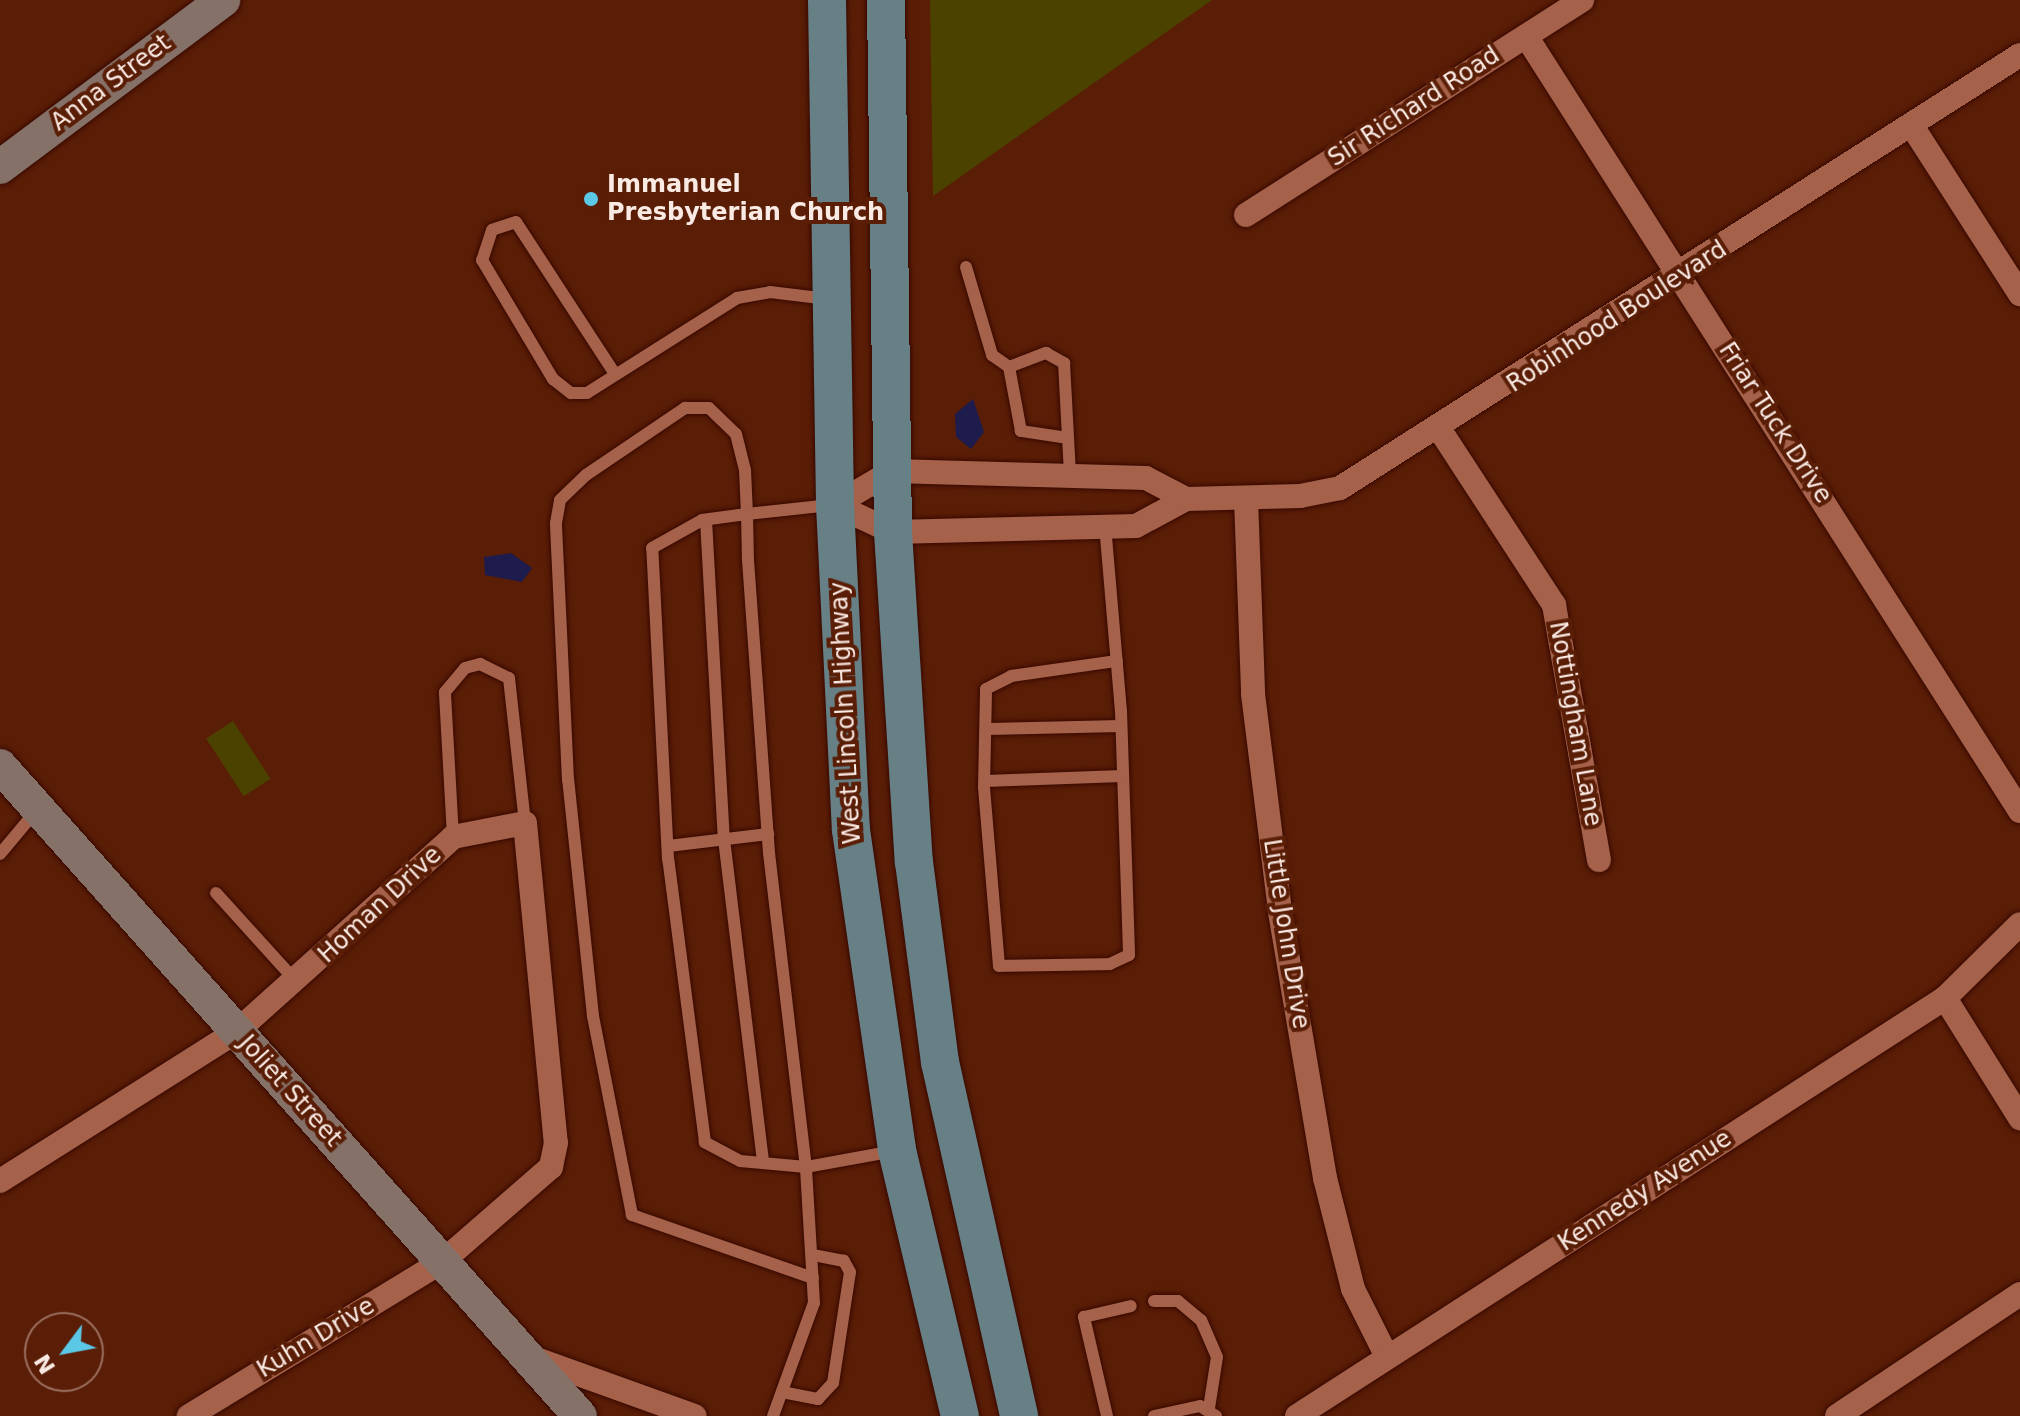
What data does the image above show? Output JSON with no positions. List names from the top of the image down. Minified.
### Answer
{"streets":{"main road":["West Lincoln Highway"],"street":["Anna Street","Sir Richard Road","Robinhood Boulevard","Friar Tuck Drive","Nottingham Lane","Homan Drive","Little John Drive","Joliet Street","Kennedy Avenue","Kuhn Drive"]},"crossings":[["Sir Richard Road","Friar Tuck Drive"],["Robinhood Boulevard","Friar Tuck Drive"],["Robinhood Boulevard","West Lincoln Highway"],["Robinhood Boulevard","Nottingham Lane"],["Robinhood Boulevard","Little John Drive"],["Homan Drive","Joliet Street"],["Little John Drive","Kennedy Avenue"],["Joliet Street","Kuhn Drive"]],"places":["Immanuel Presbyterian Church"],"north":"bottom left"}
